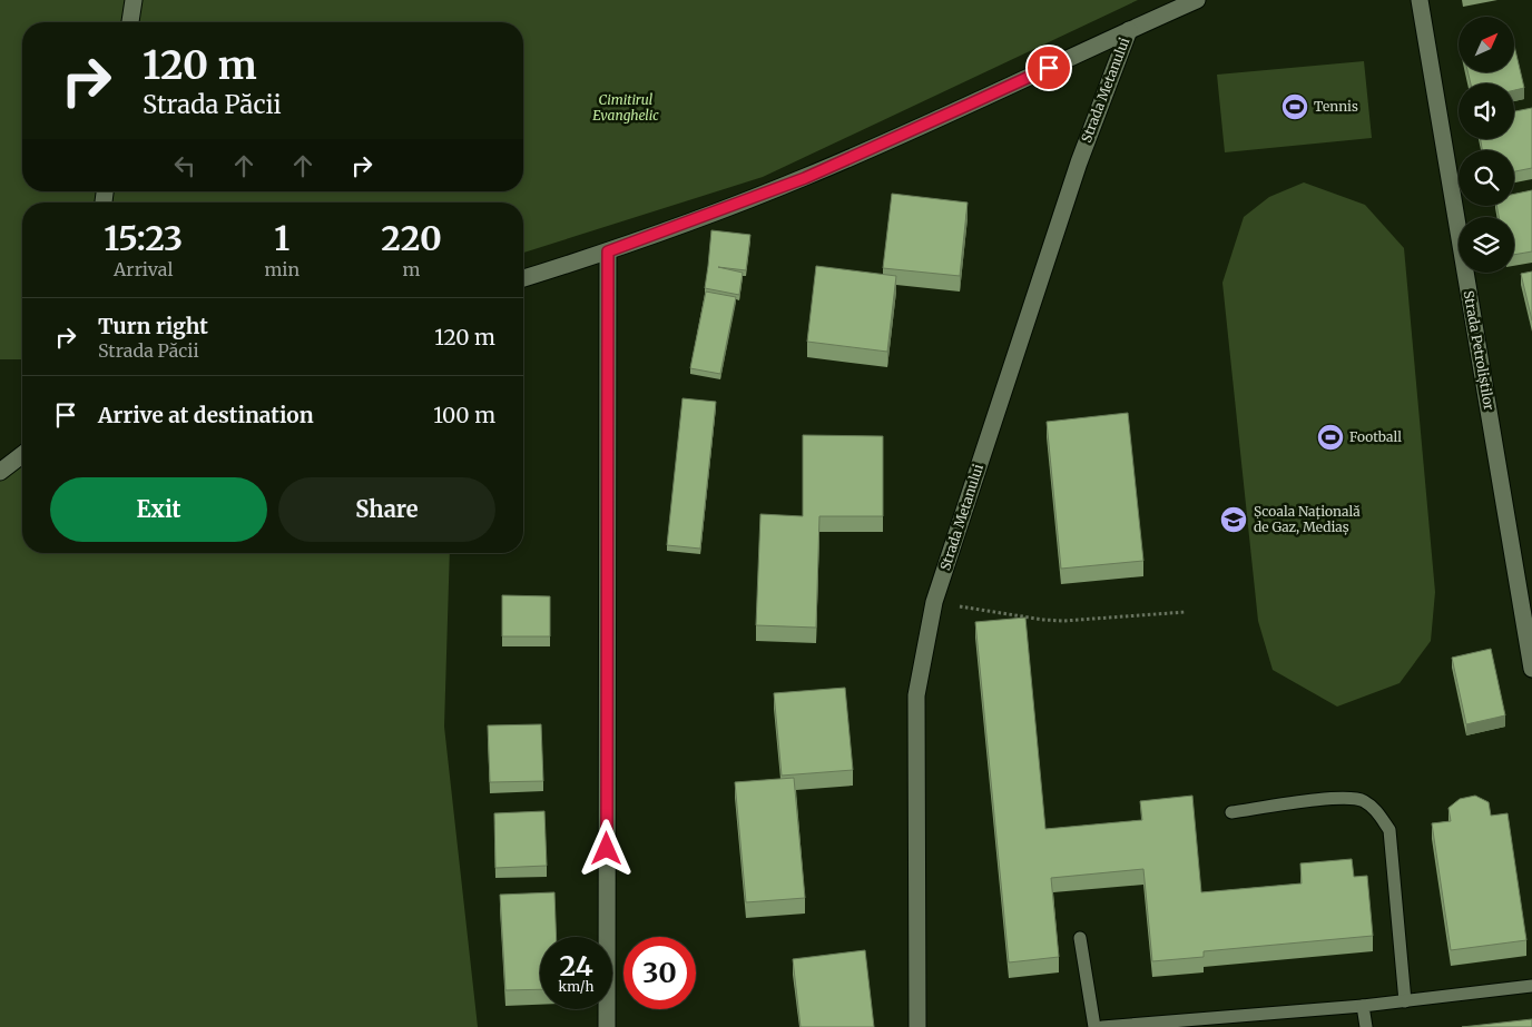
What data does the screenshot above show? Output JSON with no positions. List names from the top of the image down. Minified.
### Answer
{"streets":{"street":["Strada Metanului","Strada Petroliștilor"]},"parks":["Cimitirul Evanghelic"],"places":{"sports":["Tennis","Football"],"school or university":["Școala Națională de Gaz, Mediaș"]},"north":"top right","page":{"turn":["120 m","Strada Păcii"],"eta":["15:23","Arrival","1","min","220","m"],"list":[{"name":"Turn right","note":"Strada Păcii","value":"120 m"},{"name":"Arrive at destination","value":"100 m"}],"buttons":["Exit","Share"],"speed":"24 km/h","limit":"30"}}
